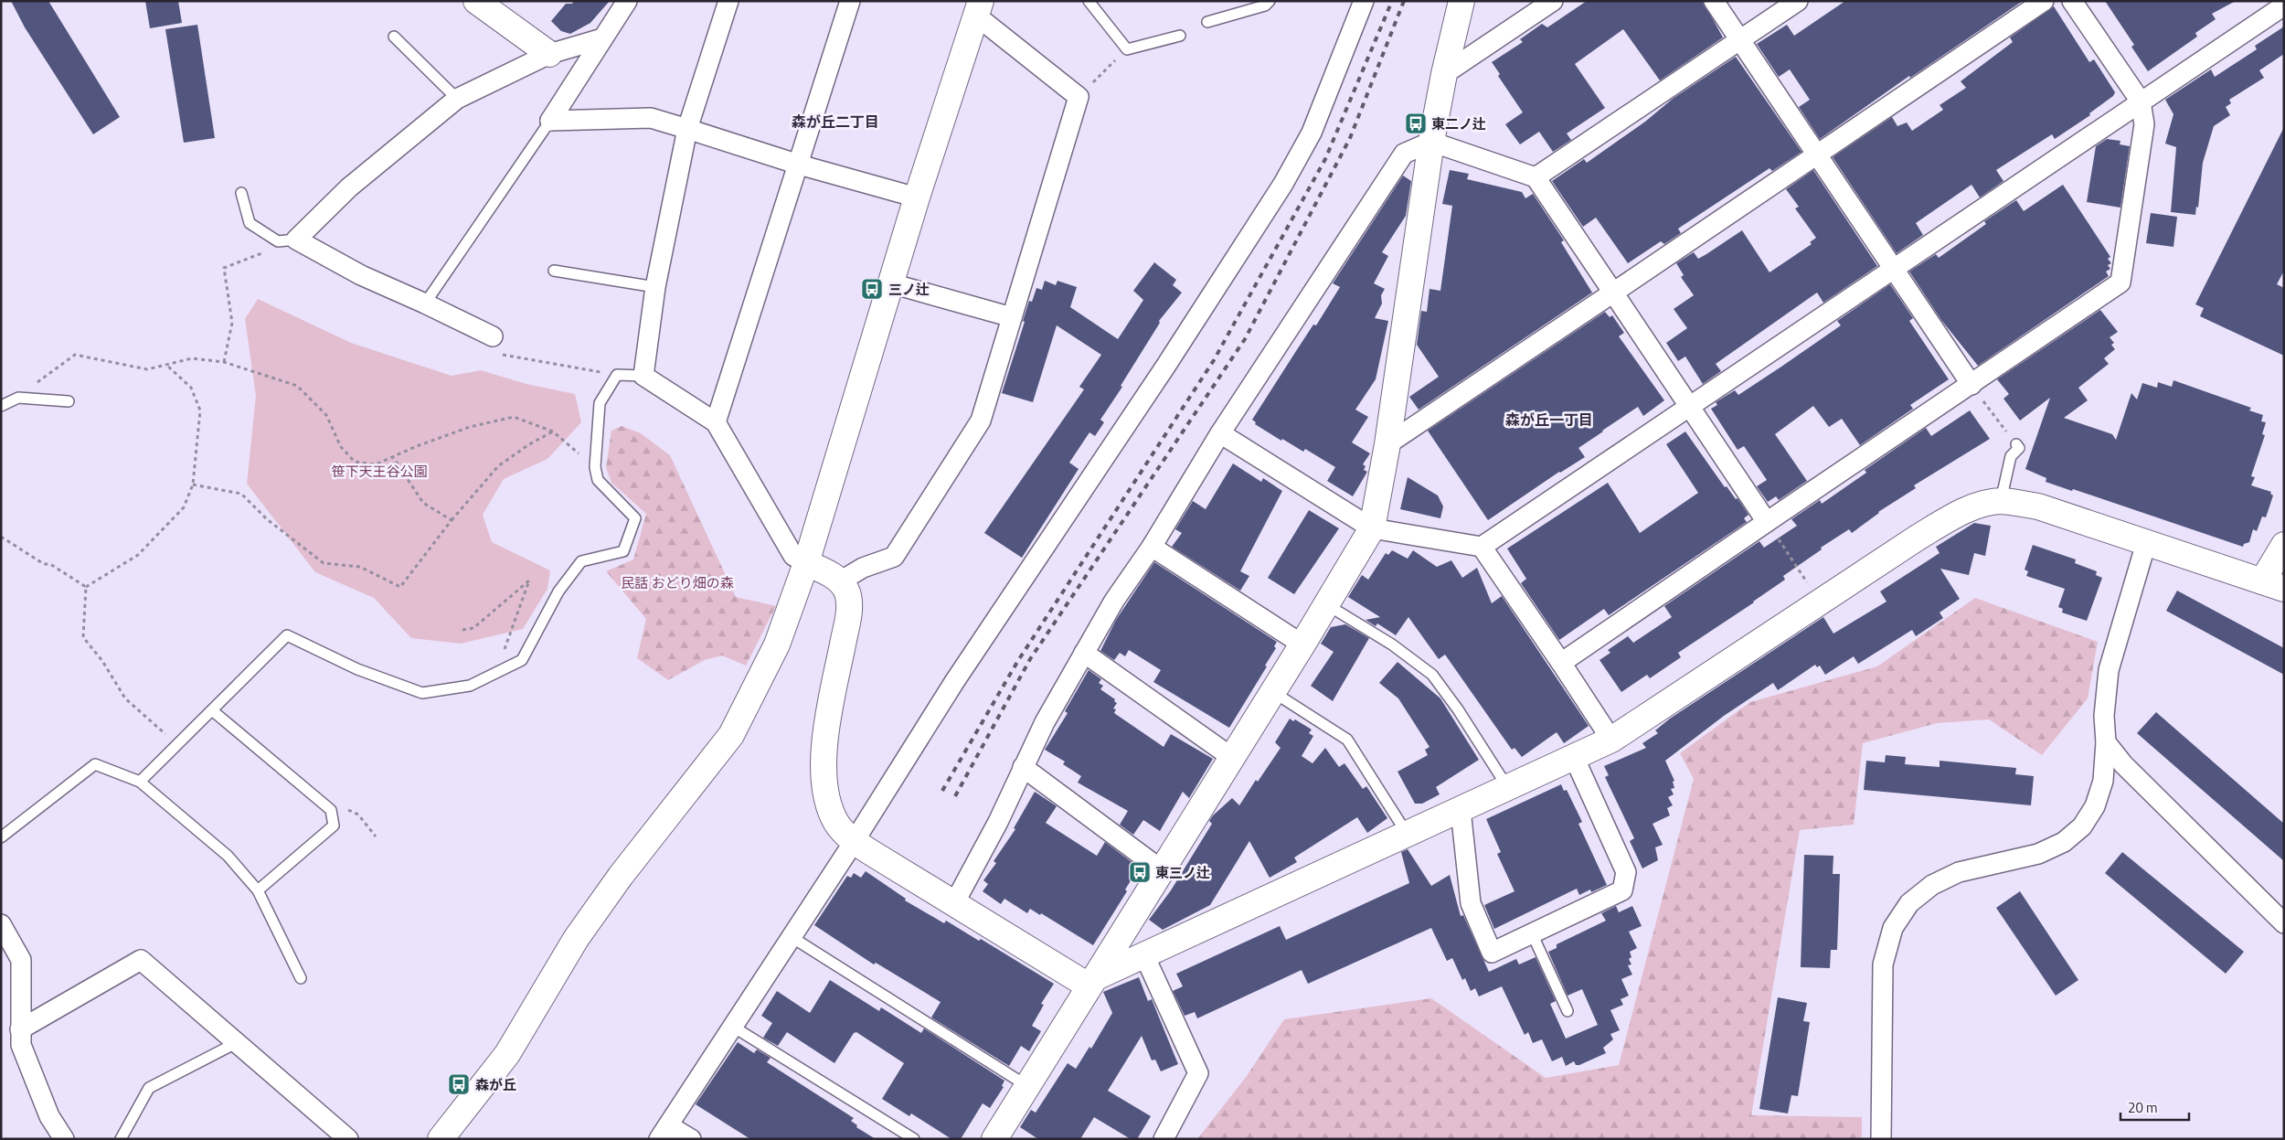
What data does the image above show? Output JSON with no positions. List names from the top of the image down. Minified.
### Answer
{"districts":["森が丘二丁目","森が丘一丁目"],"parks":["笹下天王谷公園","民話 おどり畑の森"],"places":{"bus stop":["東二ノ辻","三ノ辻","東三ノ辻","森が丘"]},"scale_bar":"20 m"}
